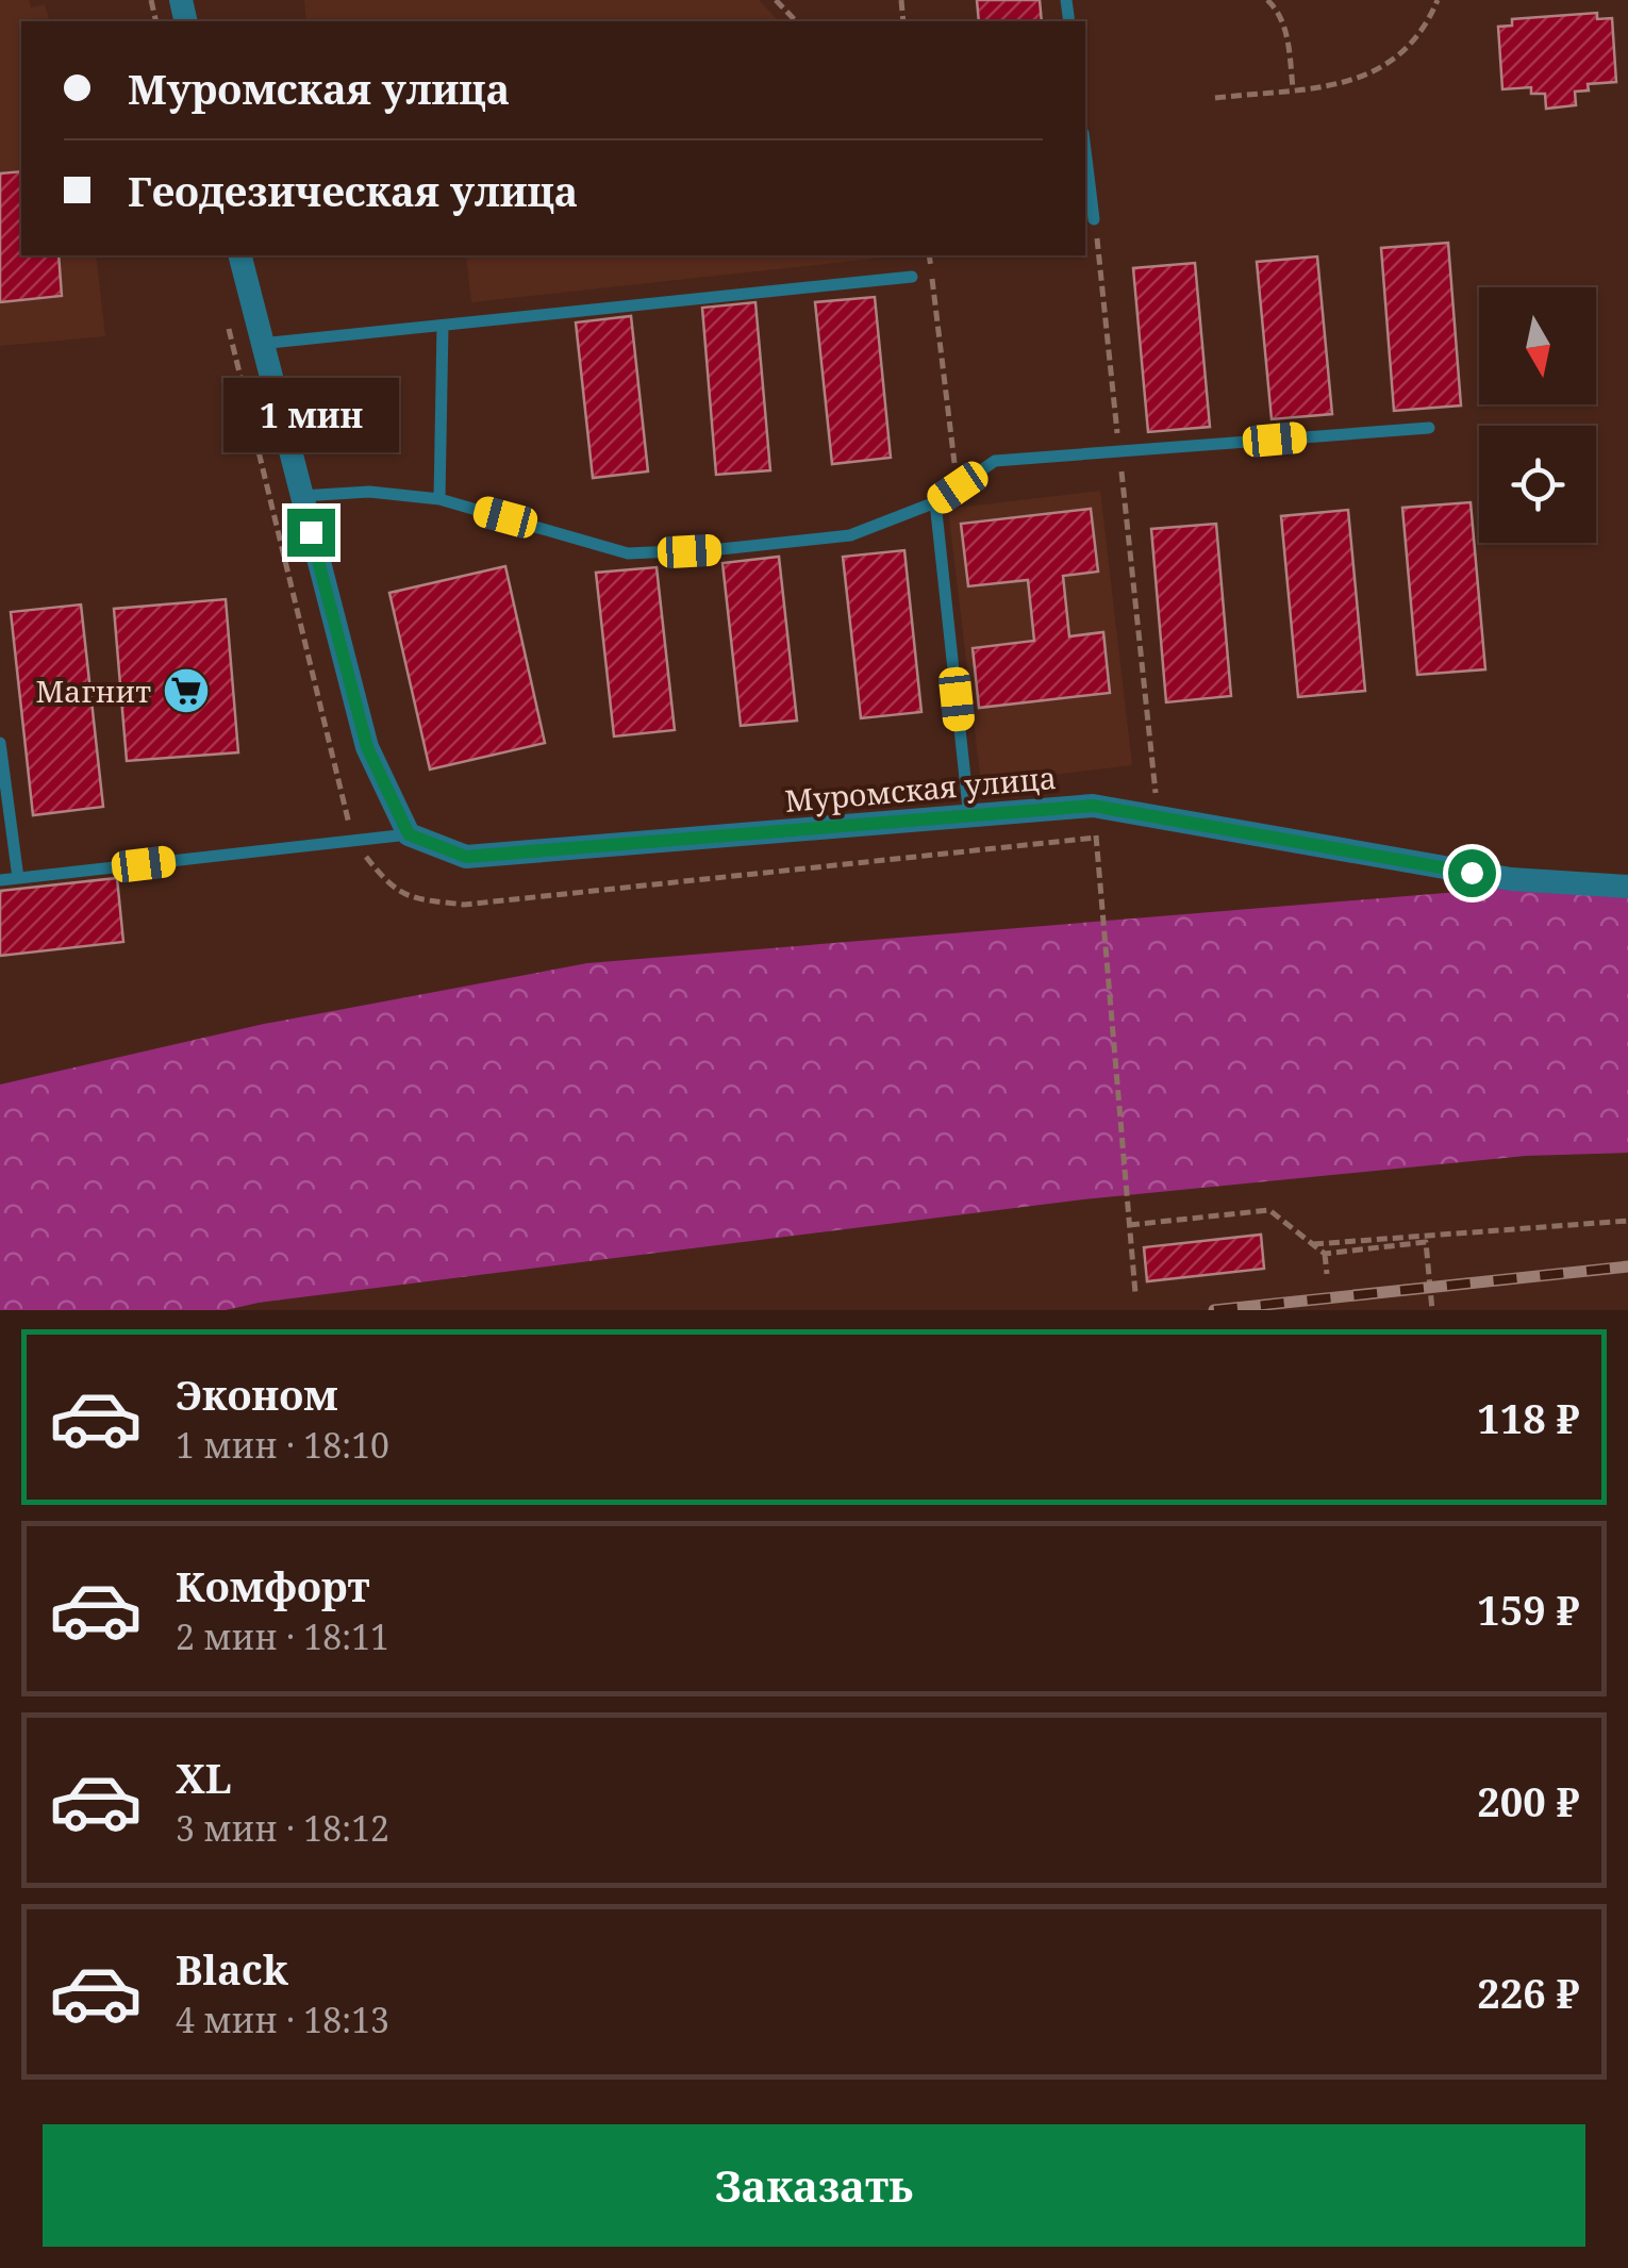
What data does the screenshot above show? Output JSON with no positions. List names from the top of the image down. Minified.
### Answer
{"streets":{"street":["Муромская улица"]},"places":{"supermarket":["Магнит"]},"north":"bottom","page":{"banner":["Муромская улица","Геодезическая улица"],"bubble":"1 мин","list":[{"name":"Эконом","note":"1 мин · 18:10","value":"118 ₽"},{"name":"Комфорт","note":"2 мин · 18:11","value":"159 ₽"},{"name":"XL","note":"3 мин · 18:12","value":"200 ₽"},{"name":"Black","note":"4 мин · 18:13","value":"226 ₽"}],"buttons":"Заказать"}}
